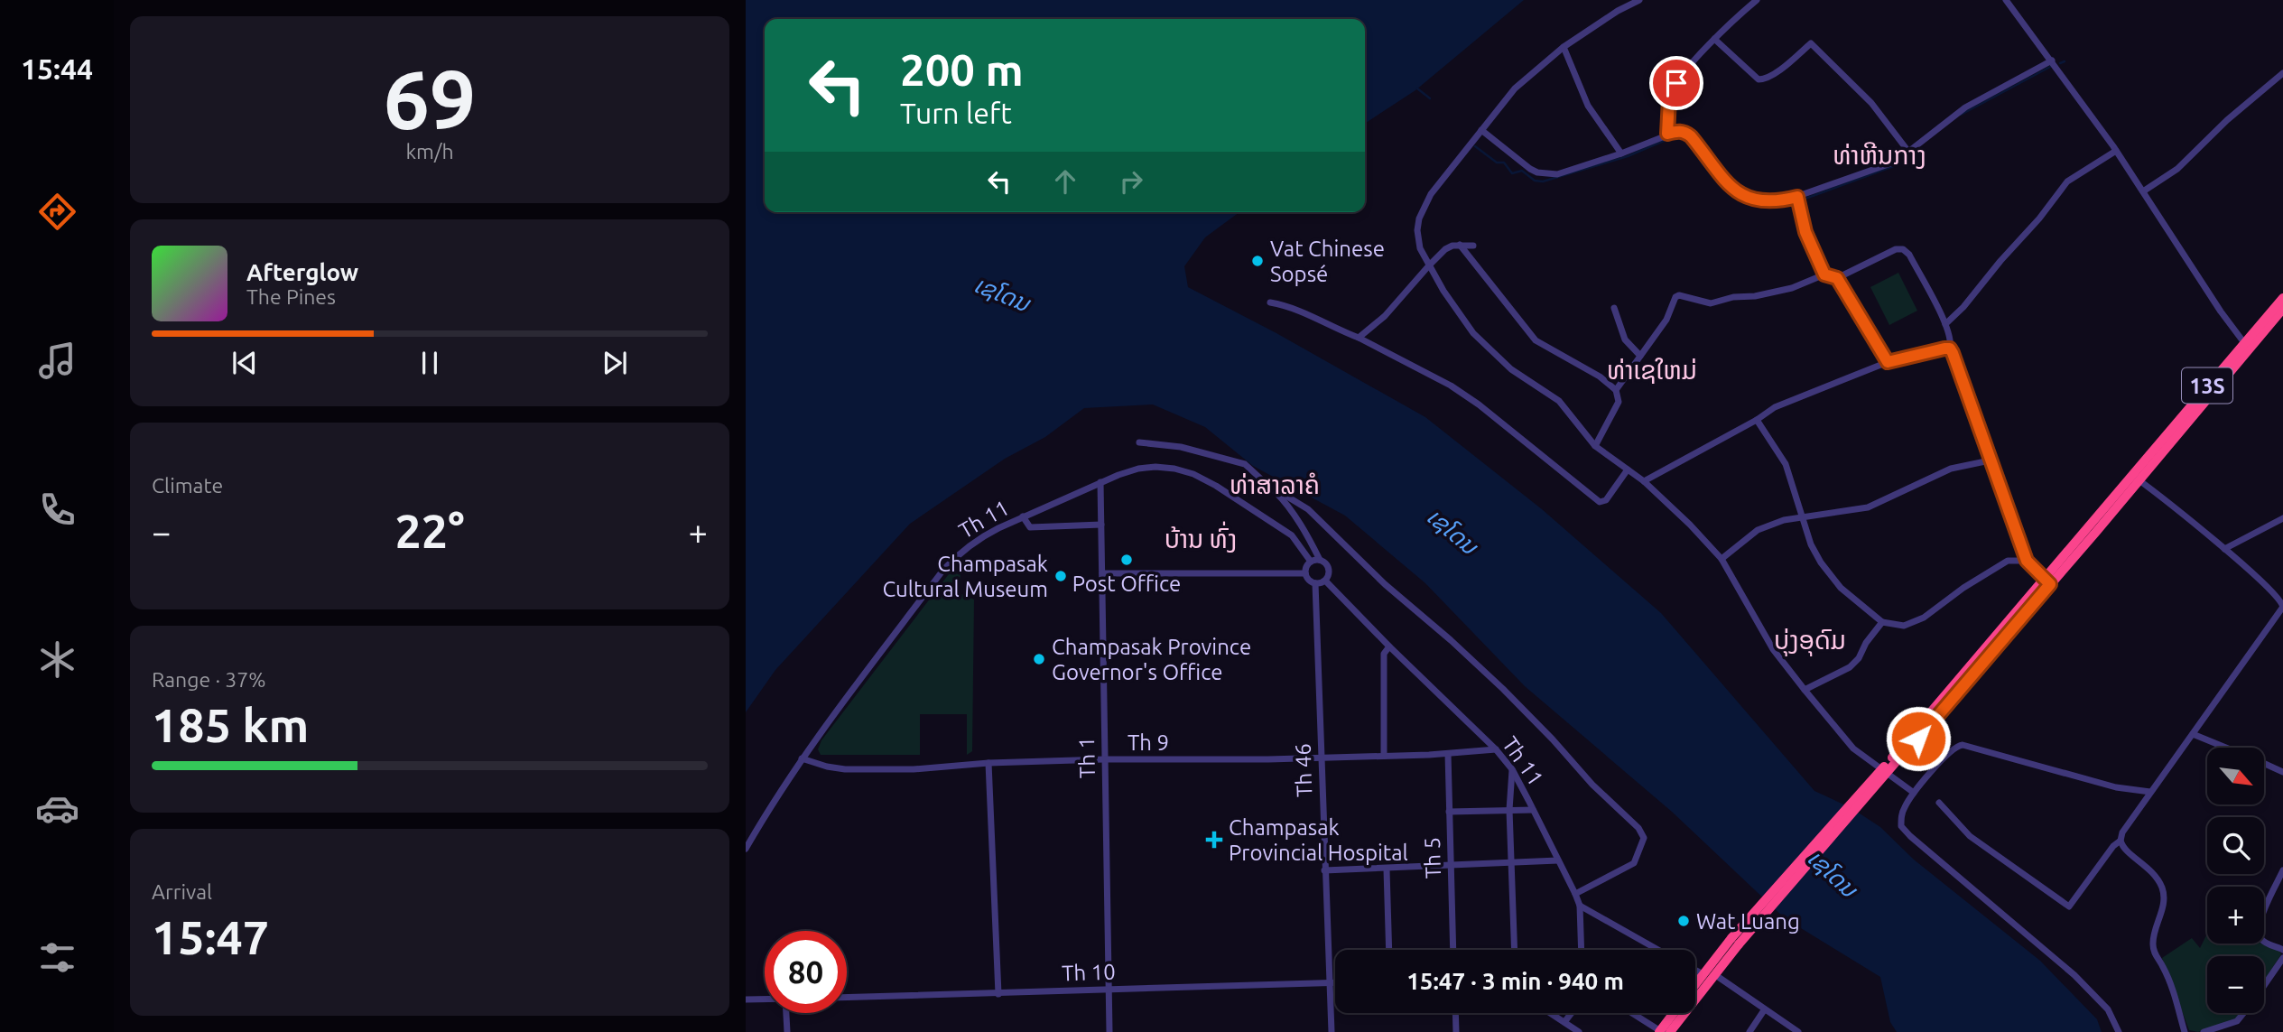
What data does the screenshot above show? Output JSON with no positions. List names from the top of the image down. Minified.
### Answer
{"streets":{"highway":["13S"],"street":["Th 11","Th 9","Th 1","Th 46","Th 5","Th 10"]},"crossings":[["Th 11","Th 9"],["Th 11","Th 1"],["Th 11","Th 46"],["Th 9","Th 1"],["Th 9","Th 46"],["Th 9","Th 5"],["Th 1","Th 10"],["Th 46","Th 10"]],"districts":["ທ່າຫີນກາງ","ທ່າເຊໃຫມ່","ທ່າສາລາຄໍ","ບ້ານ ທົ່ງ","ບຸ່ງອຸດົມ"],"water":["ເຊໂດນ"],"places":{"other":["Vat Chinese Sopsé","Post Office","Champasak Cultural Museum","Champasak Province Governor's Office","Wat Luang"],"health":["Champasak Provincial Hospital"]},"north":"bottom right","page":{"tabs":"15:44","tile":[["69","km/h"],"Climate",["Range · 37%","185 km"],["Arrival","15:47"]],"turn":["200 m","Turn left"],"song":["Afterglow","The Pines"],"heat":["−","22°","+"],"map_buttons":["+","−"],"limit":"80","trip":"15:47 · 3 min · 940 m"}}
